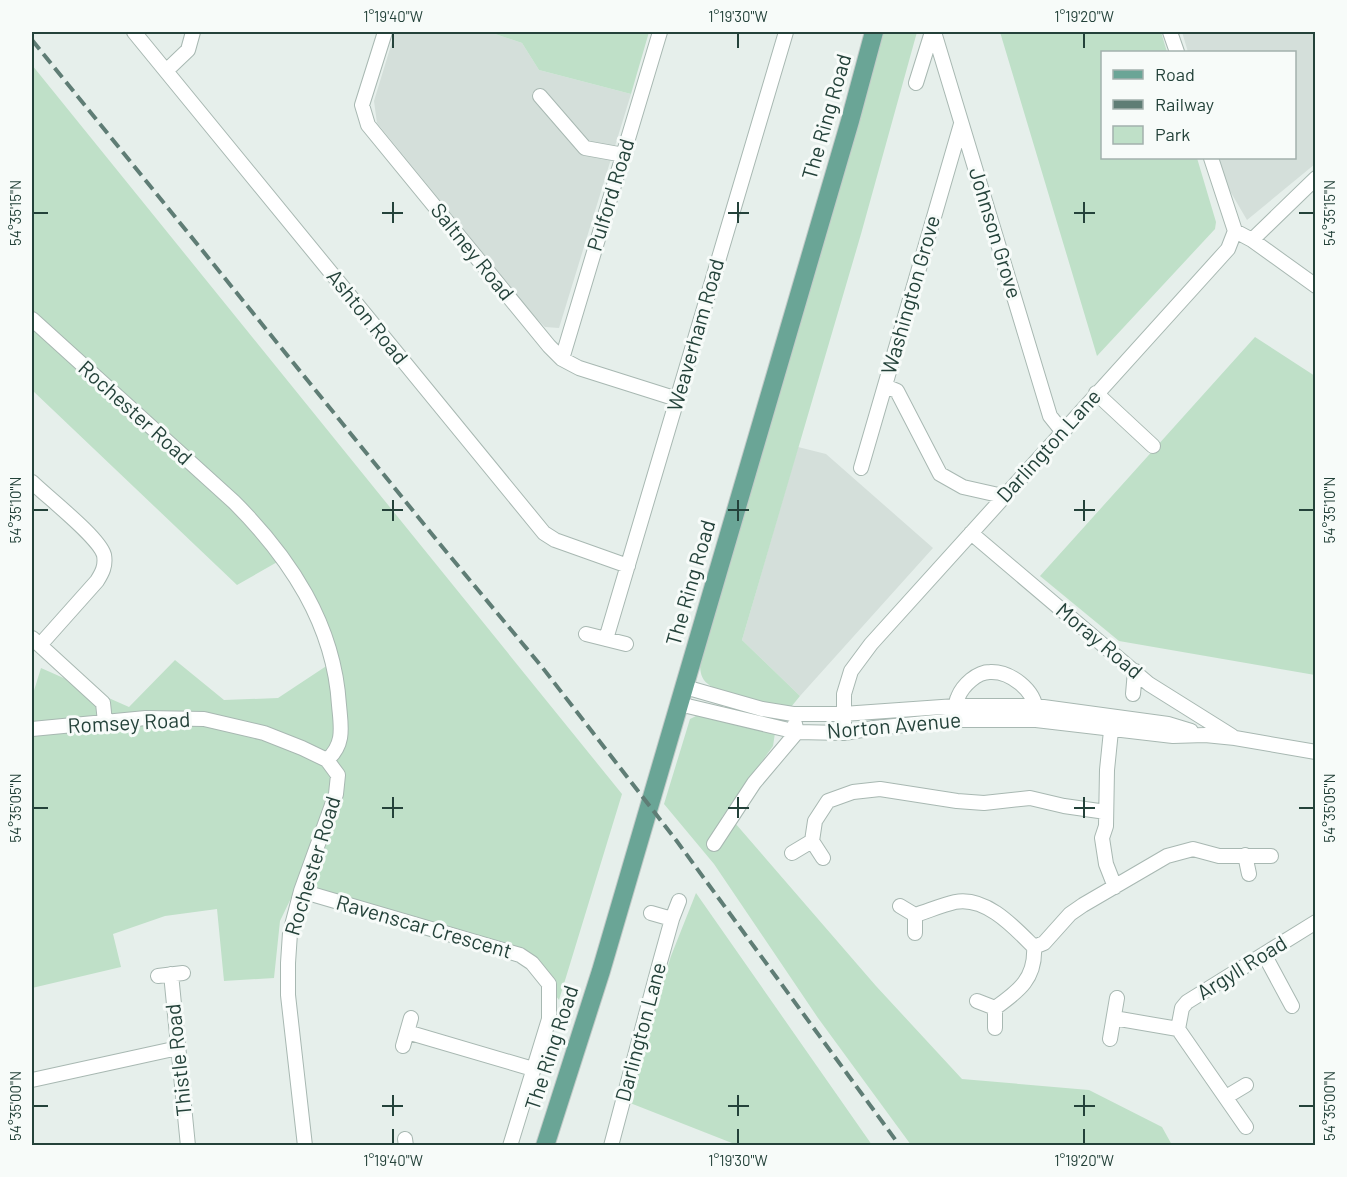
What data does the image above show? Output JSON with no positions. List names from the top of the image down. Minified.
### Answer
{"streets":{"main road":["The Ring Road"],"street":["Pulford Road","Johnson Grove","Saltney Road","Washington Grove","Ashton Road","Weaverham Road","Rochester Road","Darlington Lane","Moray Road","Romsey Road","Norton Avenue","Ravenscar Crescent","Argyll Road","Thistle Road"]},"crossings":[["The Ring Road","Norton Avenue"],["Pulford Road","Saltney Road"],["Johnson Grove","Washington Grove"],["Johnson Grove","Darlington Lane"],["Saltney Road","Weaverham Road"],["Ashton Road","Weaverham Road"],["Rochester Road","Romsey Road"],["Rochester Road","Ravenscar Crescent"],["Darlington Lane","Moray Road"],["Darlington Lane","Norton Avenue"],["Moray Road","Norton Avenue"]],"legend":["Road","Railway","Park"],"coordinates":["1°19'40\"W","1°19'30\"W","1°19'20\"W","54°35'15\"N","54°35'10\"N","54°35'05\"N","54°35'00\"N"]}
